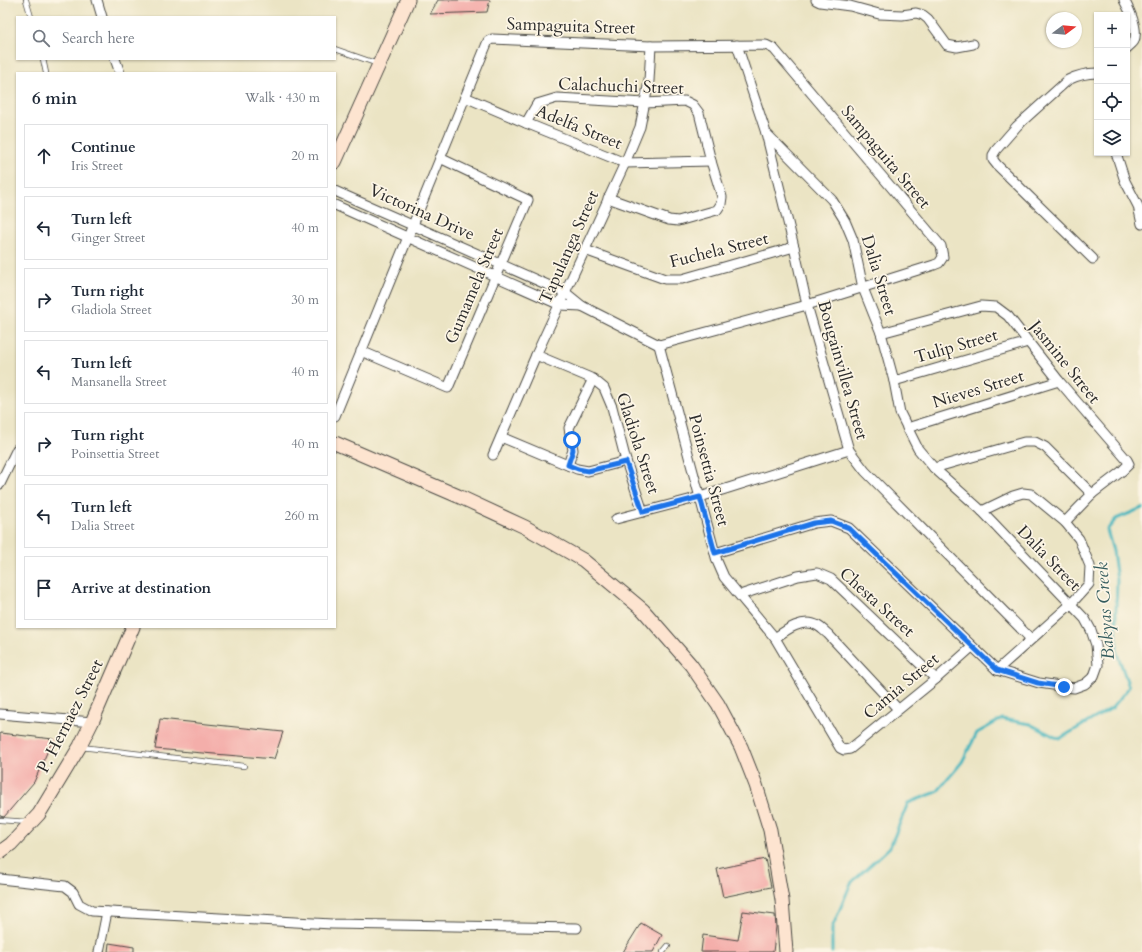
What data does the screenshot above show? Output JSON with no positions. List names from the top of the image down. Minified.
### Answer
{"streets":{"street":["Sampaguita Street","Calachuchi Street","Adelfa Street","Victorina Drive","Tapulanga Street","Fuchela Street","Dalia Street","Gumamela Street","Tulip Street","Jasmine Street","Bougainvillea Street","Nieves Street","Gladiola Street","Poinsettia Street","Chesta Street","Camia Street","P. Hernaez Street"]},"crossings":[["Sampaguita Street","Adelfa Street"],["Sampaguita Street","Victorina Drive"],["Sampaguita Street","Tapulanga Street"],["Sampaguita Street","Dalia Street"],["Sampaguita Street","Gumamela Street"],["Sampaguita Street","Bougainvillea Street"],["Calachuchi Street","Adelfa Street"],["Calachuchi Street","Tapulanga Street"],["Adelfa Street","Tapulanga Street"],["Victorina Drive","Tapulanga Street"],["Victorina Drive","Gumamela Street"],["Victorina Drive","Poinsettia Street"],["Tapulanga Street","Fuchela Street"],["Tapulanga Street","Gladiola Street"],["Fuchela Street","Bougainvillea Street"],["Dalia Street","Tulip Street"],["Dalia Street","Jasmine Street"],["Dalia Street","Bougainvillea Street"],["Dalia Street","Nieves Street"],["Dalia Street","Poinsettia Street"],["Dalia Street","Camia Street"],["Tulip Street","Jasmine Street"],["Jasmine Street","Nieves Street"],["Poinsettia Street","Chesta Street"],["Poinsettia Street","Camia Street"],["Chesta Street","Camia Street"]],"water":["Bakyas Creek"],"north":"right","page":{"map_buttons":["+","−"],"search":"Search here","heading":["6 min","Walk · 430 m"],"list":[["Continue","Iris Street","20 m"],["Turn left","Ginger Street","40 m"],["Turn right","Gladiola Street","30 m"],["Turn left","Mansanella Street","40 m"],["Turn right","Poinsettia Street","40 m"],["Turn left","Dalia Street","260 m"],"Arrive at destination"]}}
